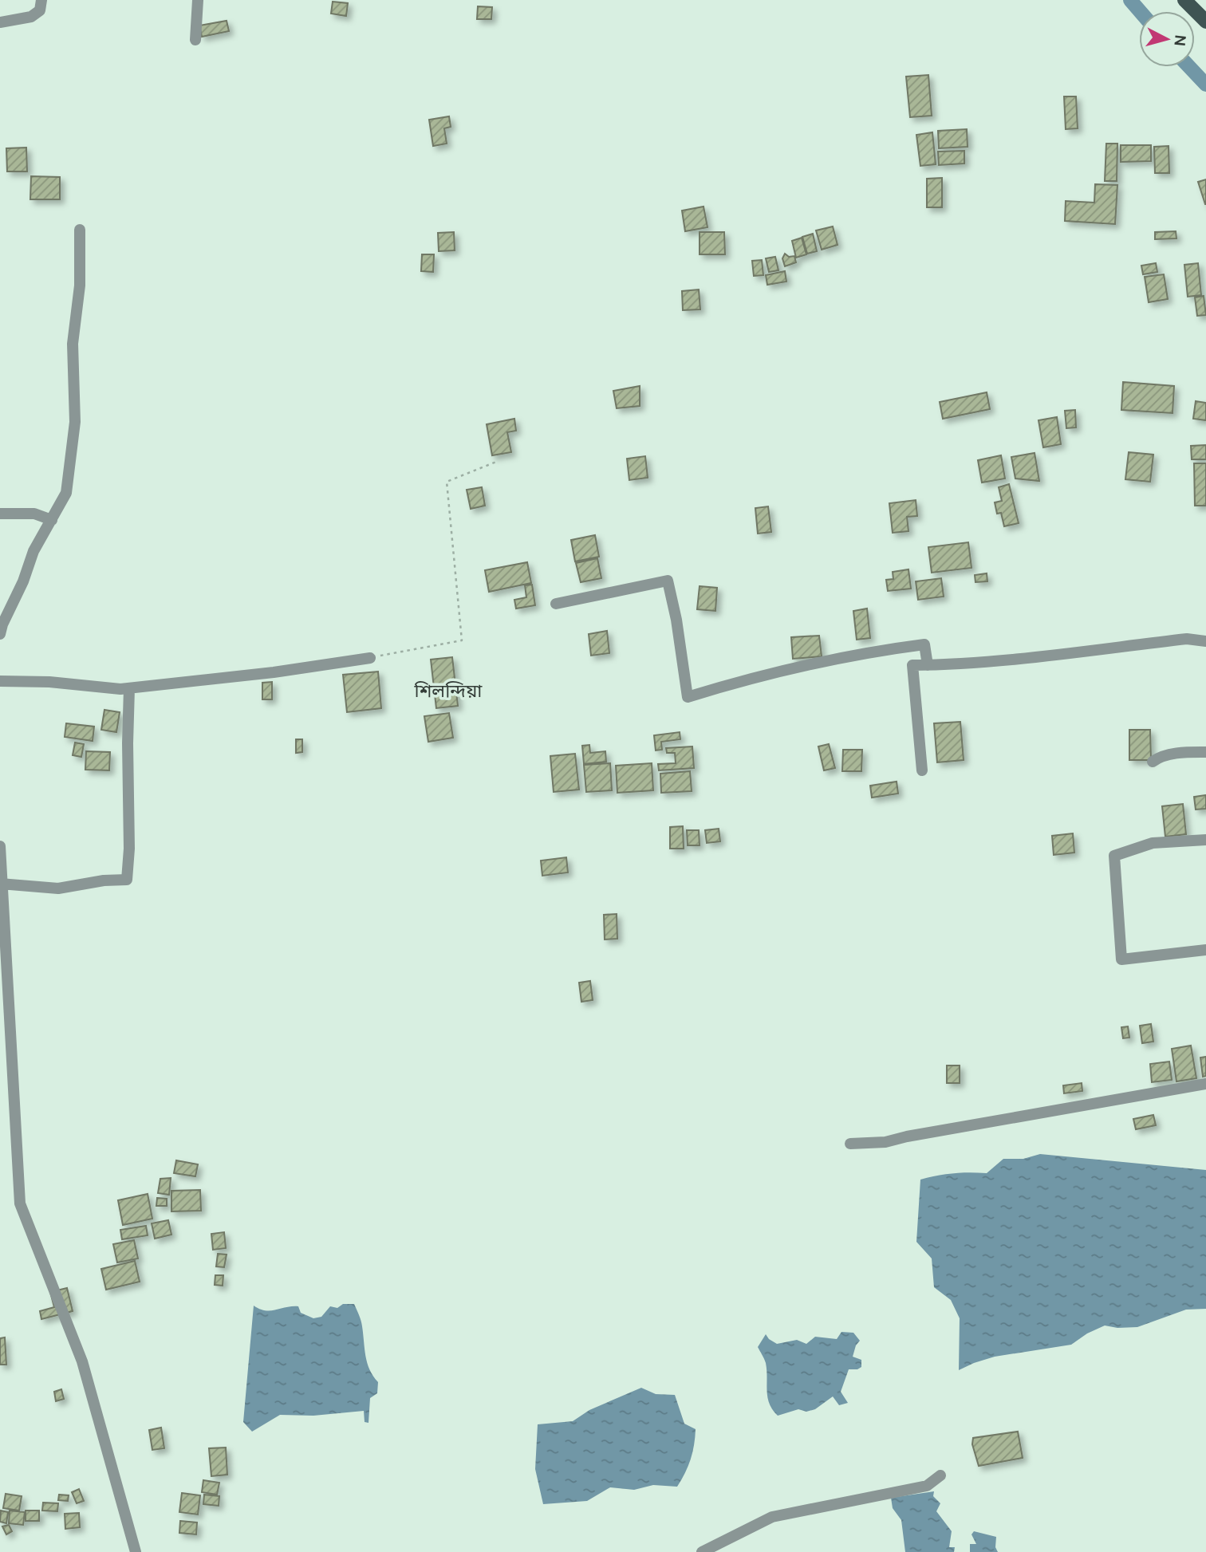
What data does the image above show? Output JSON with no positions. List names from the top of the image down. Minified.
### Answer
{"districts":["শিলন্দিয়া"],"north":"right"}
